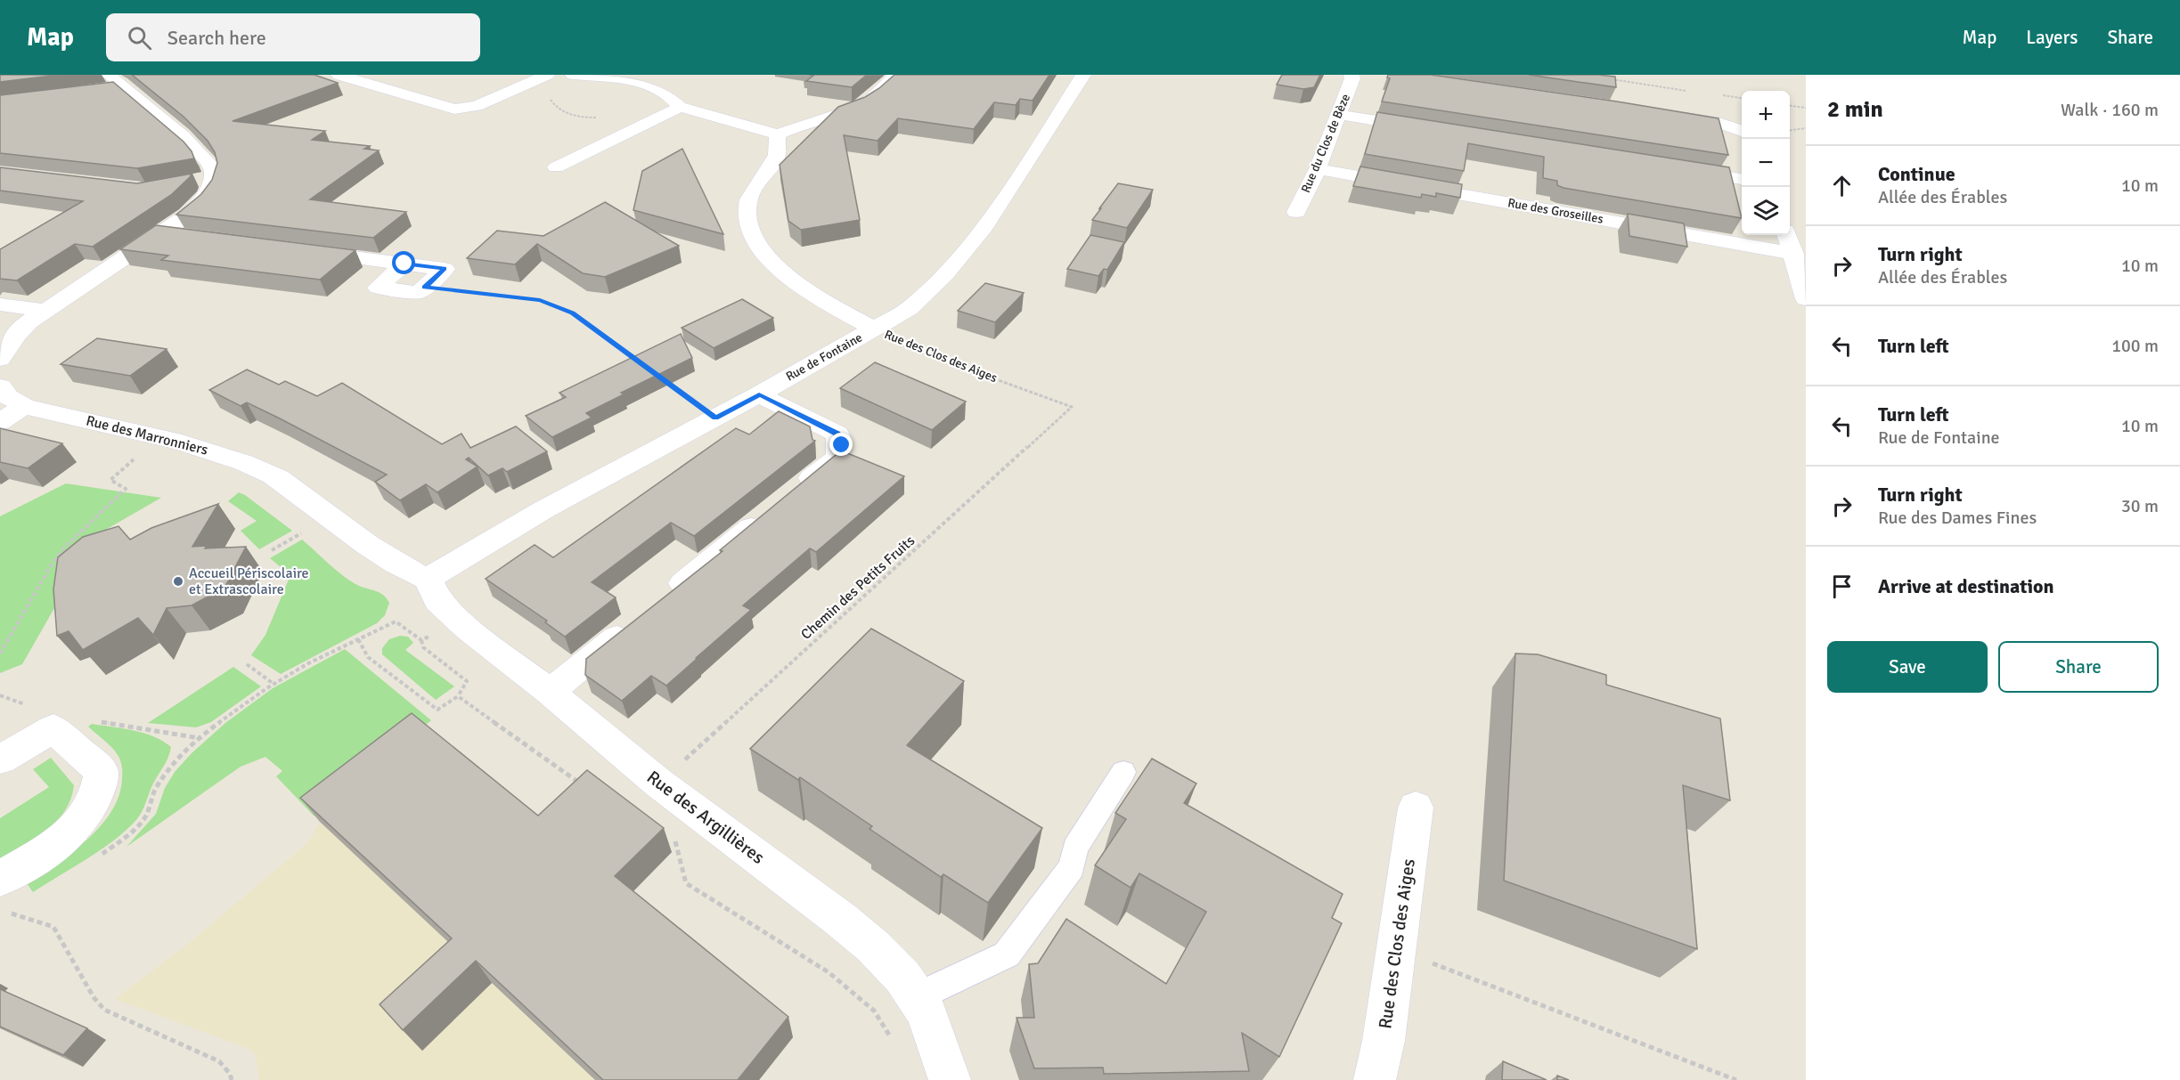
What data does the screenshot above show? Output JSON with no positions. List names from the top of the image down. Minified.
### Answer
{"streets":{"street":["Rue du Clos de Bèze","Rue des Groseilles","Rue des Clos des Aiges","Rue de Fontaine","Rue des Marronniers","Rue des Argillières"],"path":["Chemin des Petits Fruits"]},"crossings":[["Rue du Clos de Bèze","Rue des Groseilles"],["Rue des Clos des Aiges","Rue de Fontaine"],["Rue des Clos des Aiges","Chemin des Petits Fruits"],["Rue de Fontaine","Rue des Marronniers"],["Rue de Fontaine","Rue des Argillières"],["Rue des Marronniers","Rue des Argillières"],["Chemin des Petits Fruits","Rue des Argillières"]],"places":["Accueil Périscolaire et Extrascolaire"],"page":{"header":"Map","search":"Search here","nav":["Map","Layers","Share"],"heading":["2 min","Walk · 160 m"],"map_buttons":["+","−"],"list":[["Continue","Allée des Érables","10 m"],["Turn right","Allée des Érables","10 m"],["Turn left","100 m"],["Turn left","Rue de Fontaine","10 m"],["Turn right","Rue des Dames Fines","30 m"],"Arrive at destination"],"buttons":["Save","Share"]}}
